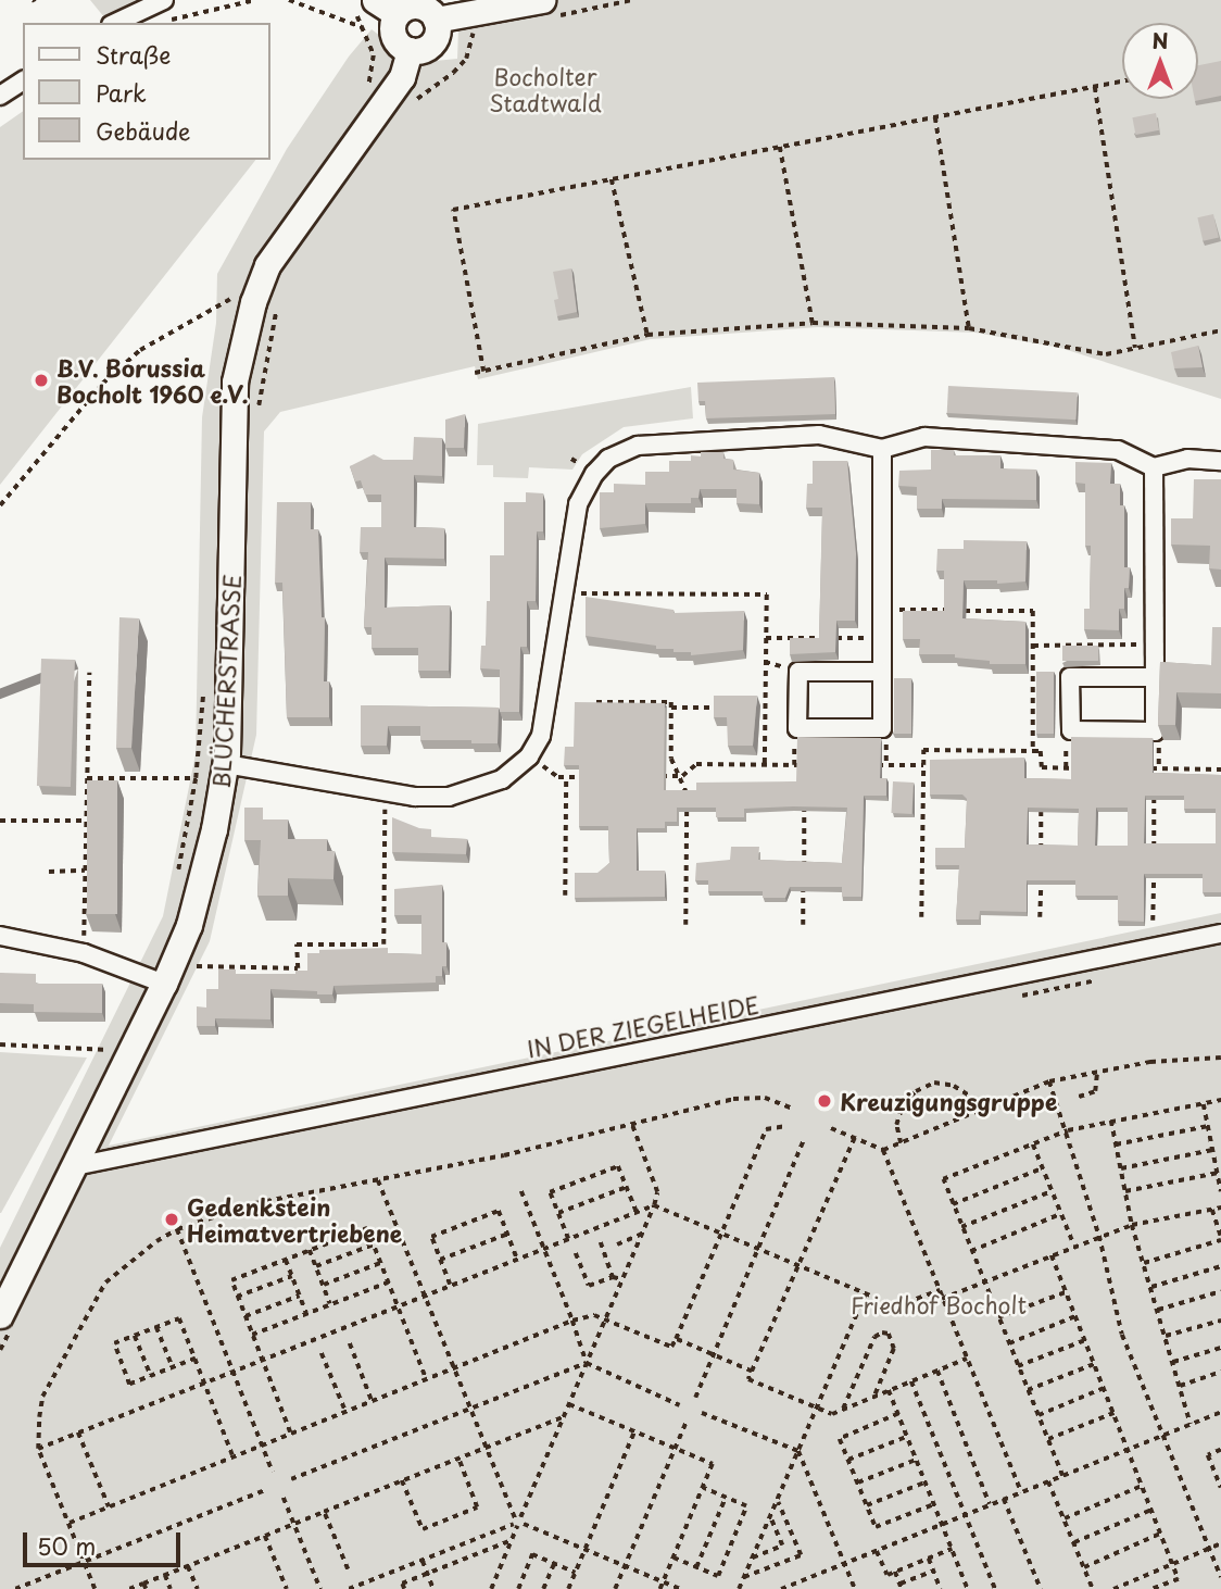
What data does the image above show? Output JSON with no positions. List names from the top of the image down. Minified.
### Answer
{"streets":{"street":["BLÜCHERSTRASSE","IN DER ZIEGELHEIDE"]},"crossings":[["BLÜCHERSTRASSE","IN DER ZIEGELHEIDE"]],"parks":["Bocholter Stadtwald","Friedhof Bocholt"],"places":["B.V. Borussia Bocholt 1960 e.V.","Kreuzigungsgruppe","Gedenkstein Heimatvertriebene"],"legend":["Straße","Park","Gebäude"],"scale_bar":"50 m","north":"top"}
